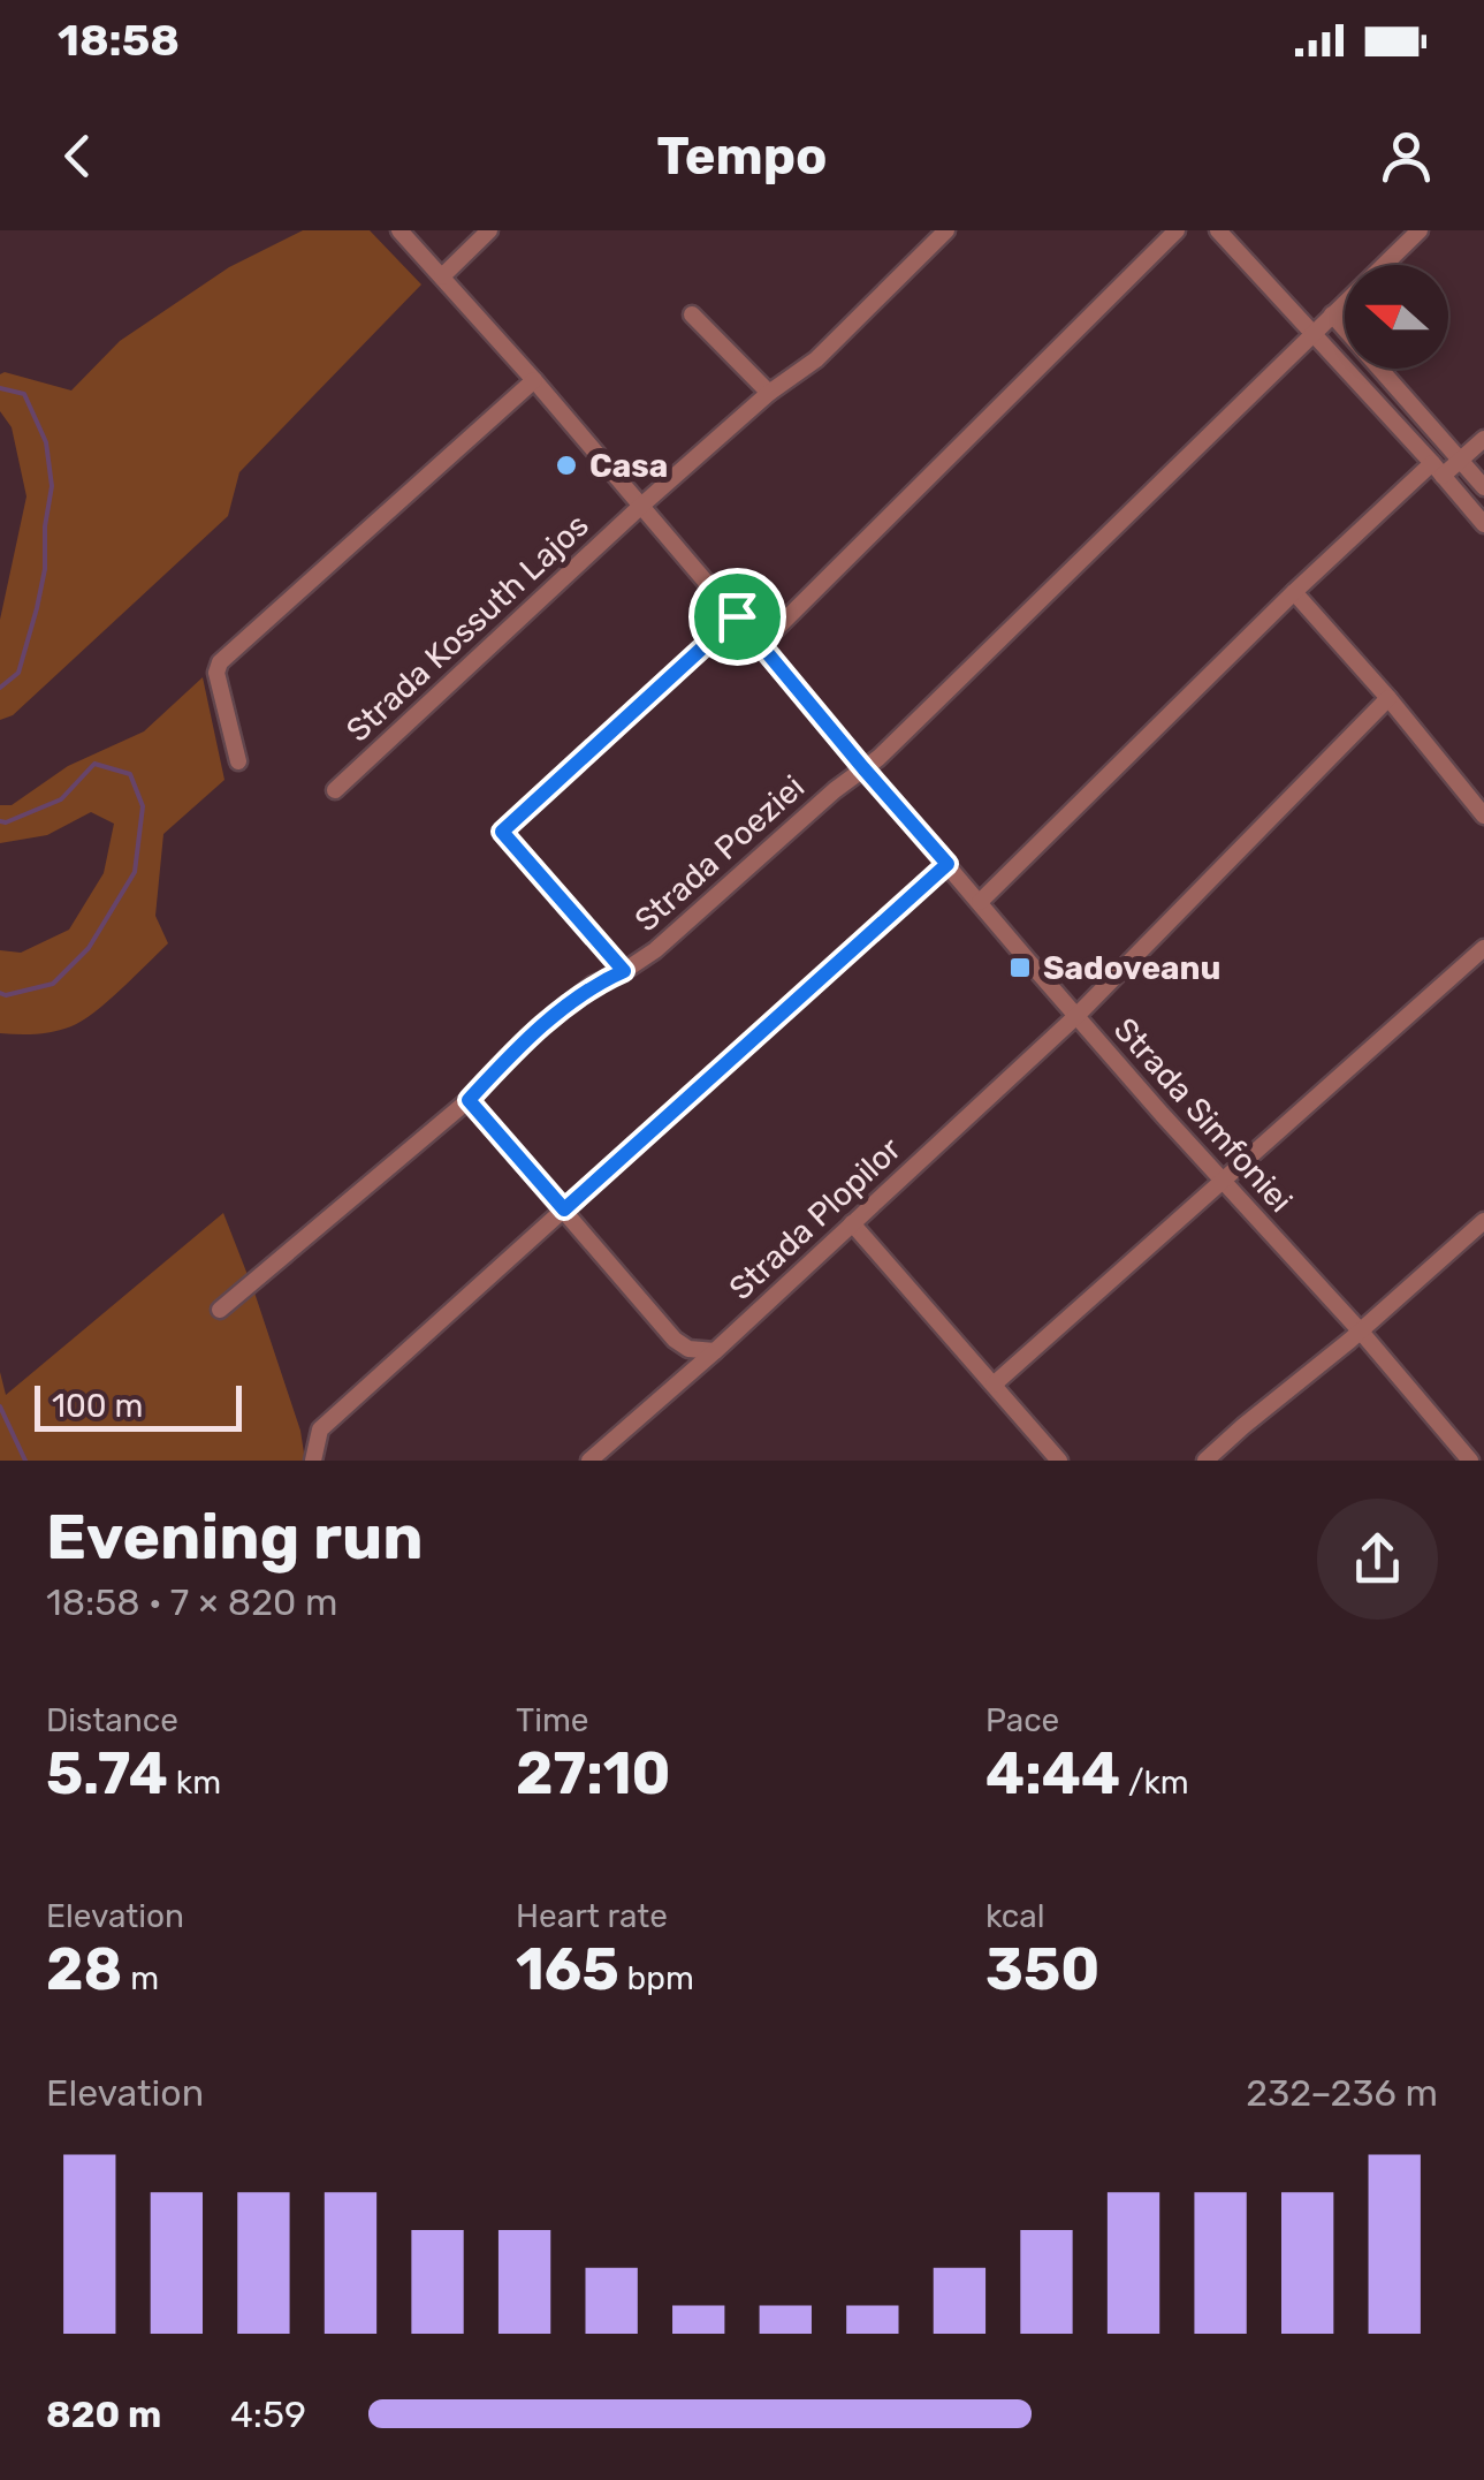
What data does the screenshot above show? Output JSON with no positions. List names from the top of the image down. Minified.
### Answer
{"streets":{"street":["Strada Kossuth Lajos","Strada Poeziei","Strada Simfoniei","Strada Plopilor"]},"crossings":[["Strada Kossuth Lajos","Strada Simfoniei"],["Strada Poeziei","Strada Simfoniei"],["Strada Simfoniei","Strada Plopilor"]],"places":{"other":["Casa"],"transit":["Sadoveanu"]},"scale_bar":"100 m","north":"left","page":{"status":"18:58","header":"Tempo","scale":"100 m","heading":["Evening run","18:58 · 7 × 820 m"],"stats":[["Distance","5.74 km"],["Time","27:10"],["Pace","4:44 /km"],["Elevation","28 m"],["Heart rate","165 bpm"],["kcal","350"]],"chart":["Elevation","232–236 m"],"list":[{"name":"820 m","note":"4:59"}]}}
